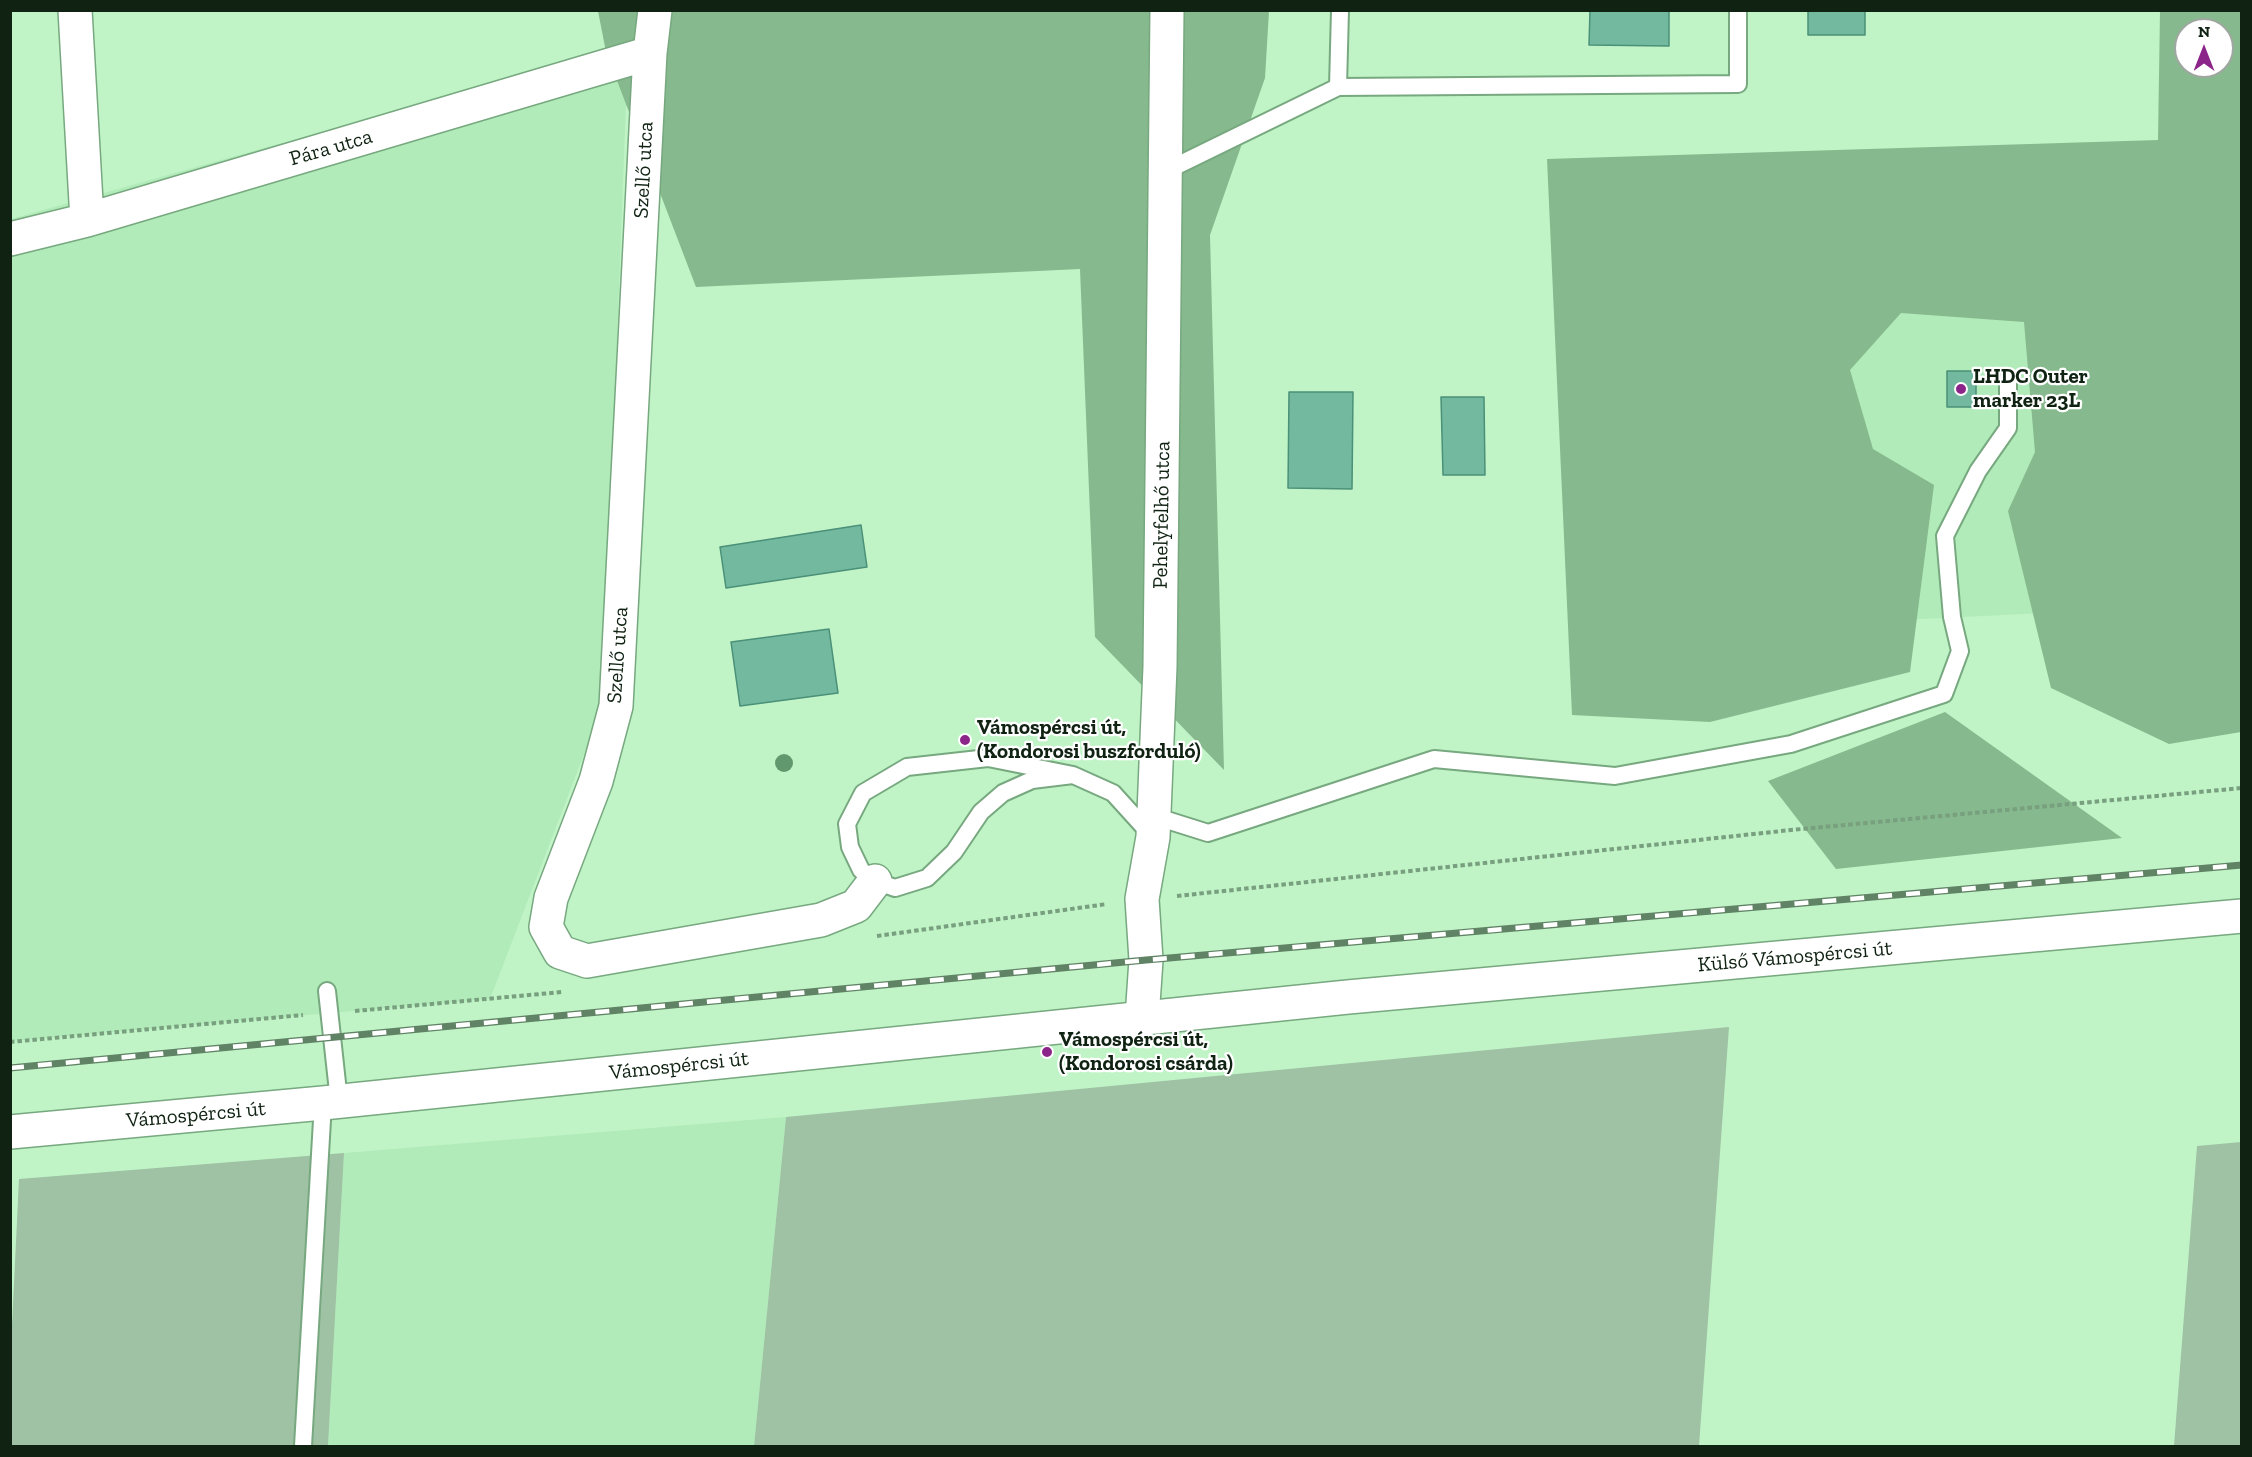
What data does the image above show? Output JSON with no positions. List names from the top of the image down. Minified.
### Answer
{"streets":{"street":["Pára utca","Szellő utca","Pehelyfelhő utca","Külső Vámospércsi út","Vámospércsi út"]},"crossings":[["Pára utca","Szellő utca"],["Pehelyfelhő utca","Vámospércsi út"],["Külső Vámospércsi út","Vámospércsi út"]],"places":["LHDC Outer marker 23L","Vámospércsi út, (Kondorosi buszforduló)","Vámospércsi út, (Kondorosi csárda)"],"north":"top"}
